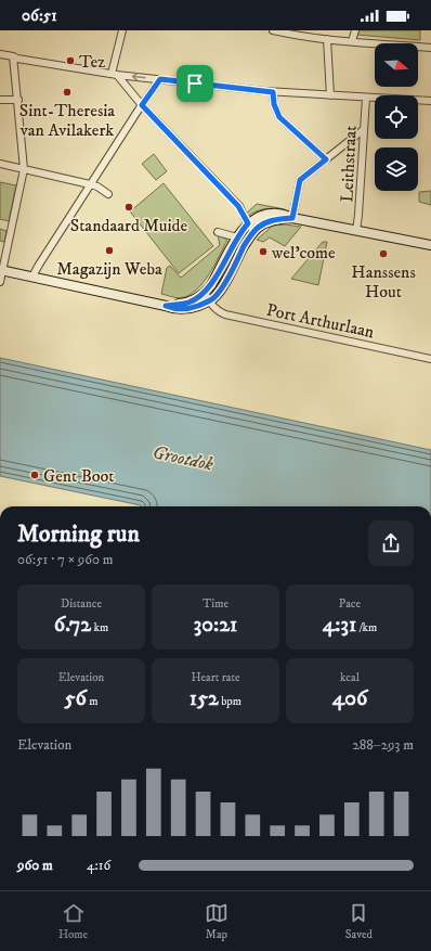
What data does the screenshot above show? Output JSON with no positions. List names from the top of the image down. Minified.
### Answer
{"streets":{"street":["Leithstraat","Port Arthurlaan"]},"water":["Grootdok"],"places":["Tez","Sint-Theresia van Avilakerk","Standaard Muide","Magazijn Weba","wel'come","Hanssens Hout","Gent Boot"],"north":"right","page":{"status":"06:51","heading":["Morning run","06:51 · 7 × 960 m"],"stats":[["Distance","6.72 km"],["Time","30:21"],["Pace","4:31 /km"],["Elevation","56 m"],["Heart rate","152 bpm"],["kcal","406"]],"chart":["Elevation","288–293 m"],"list":[{"name":"960 m","note":"4:16"}],"tabs":["Home","Map","Saved"]}}
